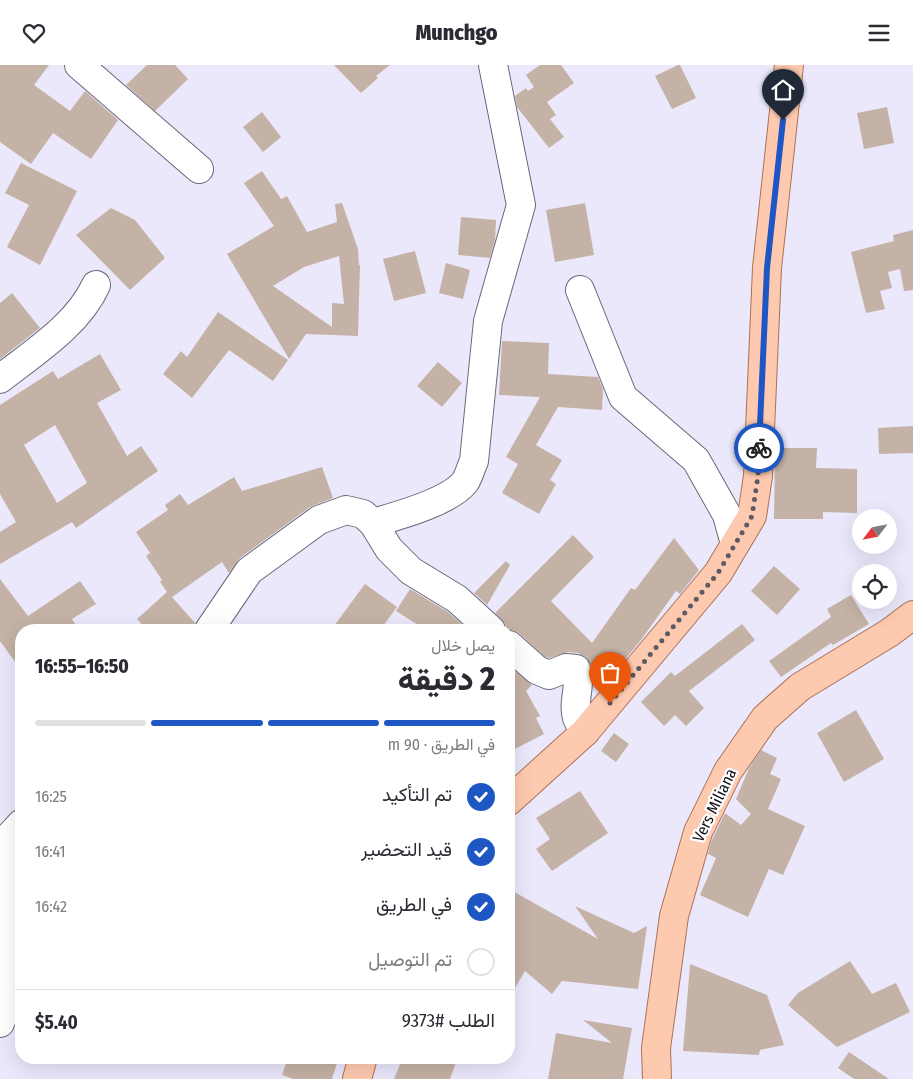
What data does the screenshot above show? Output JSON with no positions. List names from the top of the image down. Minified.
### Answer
{"streets":{"main road":["Vers Miliana"]},"north":"bottom left","page":{"header":"Munchgo","heading":["2 دقيقة","يصل خلال","16:50–16:55"],"panel":["الطلب #9373","$5.40"],"bar":"في الطريق · 90 m","list":[["تم التأكيد","16:25"],["قيد التحضير","16:41"],["في الطريق","16:42"],"تم التوصيل"]}}
